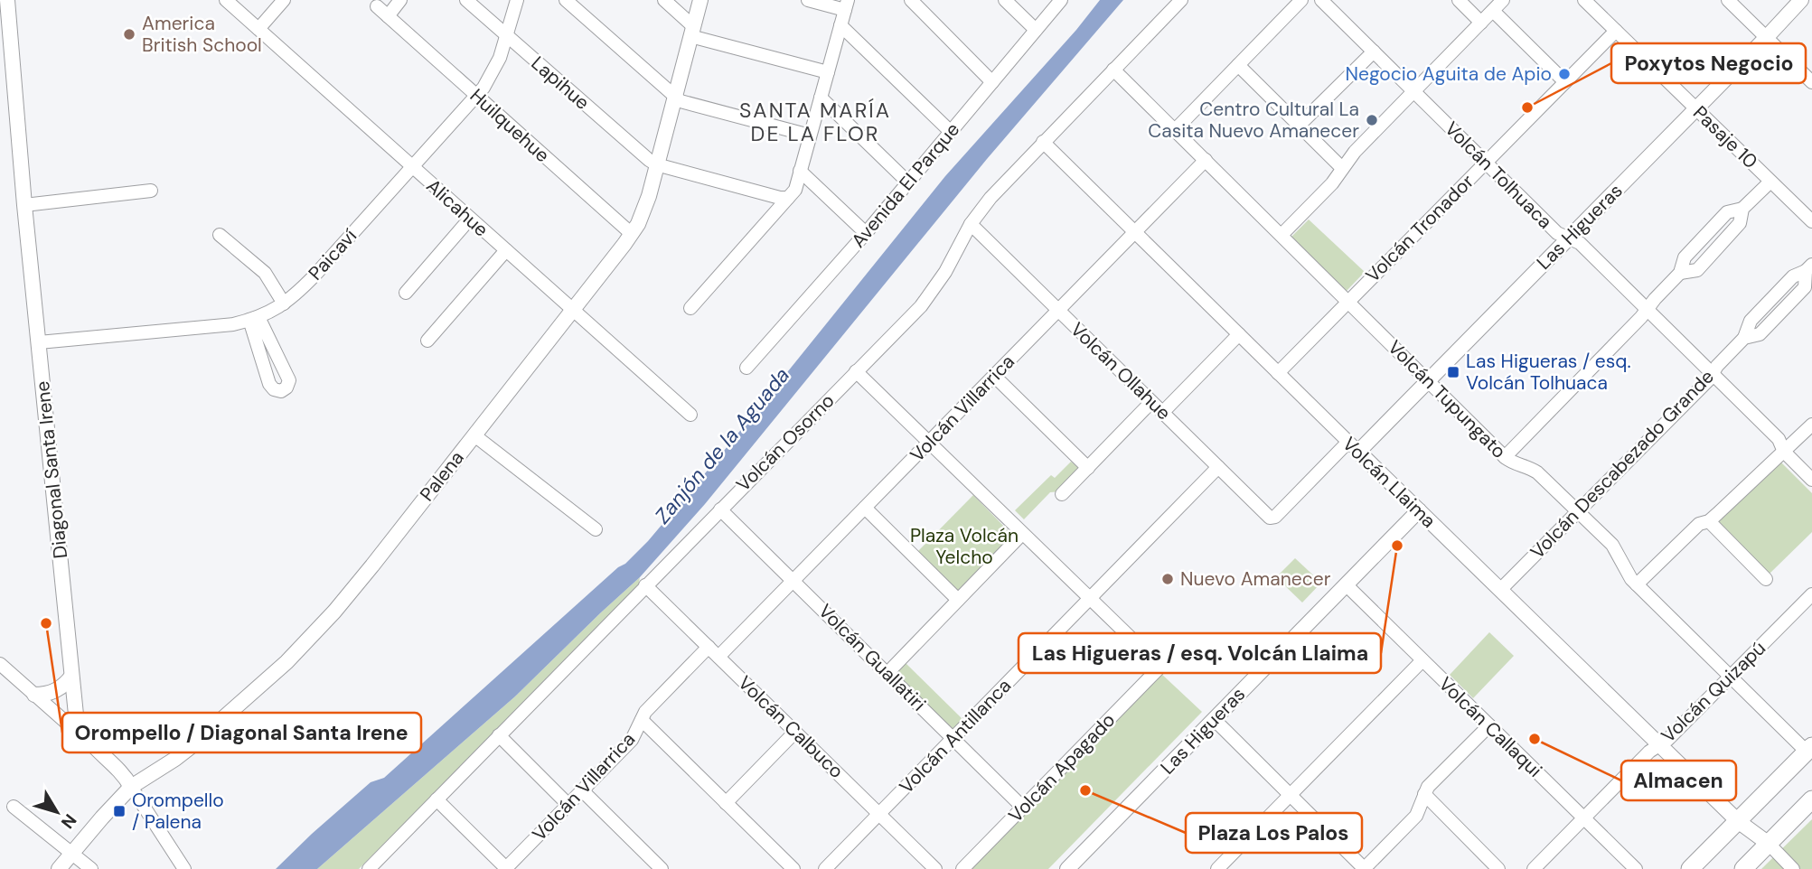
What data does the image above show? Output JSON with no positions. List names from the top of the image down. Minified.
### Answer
{"streets":{"street":["Lapihue","Huilquehue","Pasaje 10","Volcán Tolhuaca","Avenida El Parque","Alicahue","Las Higueras","Volcán Tronador","Paicaví","Volcán Ollahue","Volcán Tupungato","Volcán Villarrica","Volcán Osorno","Volcán Descabezado Grande","Diagonal Santa Irene","Palena","Volcán Llaima","Volcán Guallatiri","Volcán Quizapú","Volcán Calbuco","Volcán Callaqui","Volcán Antillanca","Volcán Apagado"]},"crossings":[["Lapihue","Paicaví"],["Lapihue","Palena"],["Huilquehue","Paicaví"],["Huilquehue","Palena"],["Pasaje 10","Las Higueras"],["Pasaje 10","Volcán Tronador"],["Volcán Tolhuaca","Las Higueras"],["Volcán Tolhuaca","Volcán Tronador"],["Volcán Tolhuaca","Volcán Descabezado Grande"],["Alicahue","Paicaví"],["Alicahue","Palena"],["Las Higueras","Volcán Ollahue"],["Las Higueras","Volcán Tupungato"],["Las Higueras","Volcán Llaima"],["Las Higueras","Volcán Callaqui"],["Volcán Tronador","Volcán Tupungato"],["Volcán Tronador","Volcán Llaima"],["Paicaví","Diagonal Santa Irene"],["Volcán Ollahue","Volcán Villarrica"],["Volcán Ollahue","Volcán Osorno"],["Volcán Ollahue","Volcán Llaima"],["Volcán Ollahue","Volcán Antillanca"],["Volcán Tupungato","Volcán Villarrica"],["Volcán Tupungato","Volcán Osorno"],["Volcán Tupungato","Volcán Descabezado Grande"],["Volcán Tupungato","Volcán Quizapú"],["Volcán Villarrica","Volcán Llaima"],["Volcán Villarrica","Volcán Guallatiri"],["Volcán Villarrica","Volcán Calbuco"],["Volcán Osorno","Volcán Llaima"],["Volcán Osorno","Volcán Guallatiri"],["Volcán Osorno","Volcán Calbuco"],["Volcán Descabezado Grande","Volcán Llaima"],["Volcán Llaima","Volcán Quizapú"],["Volcán Guallatiri","Volcán Antillanca"],["Volcán Guallatiri","Volcán Apagado"],["Volcán Quizapú","Volcán Callaqui"],["Volcán Calbuco","Volcán Antillanca"],["Volcán Antillanca","Volcán Apagado"]],"districts":["SANTA MARÍA DE LA FLOR"],"water":["Zanjón de la Aguada"],"parks":["Plaza Volcán Yelcho"],"places":{"other":["America British School","Negocio Aguita de Apio","Poxytos Negocio","Centro Cultural La Casita Nuevo Amanecer","Las Higueras / esq. Volcán Llaima","Nuevo Amanecer","Orompello / Diagonal Santa Irene","Almacen","Plaza Los Palos"],"transit":["Las Higueras / esq. Volcán Tolhuaca","Orompello / Palena"]},"north":"bottom right"}
